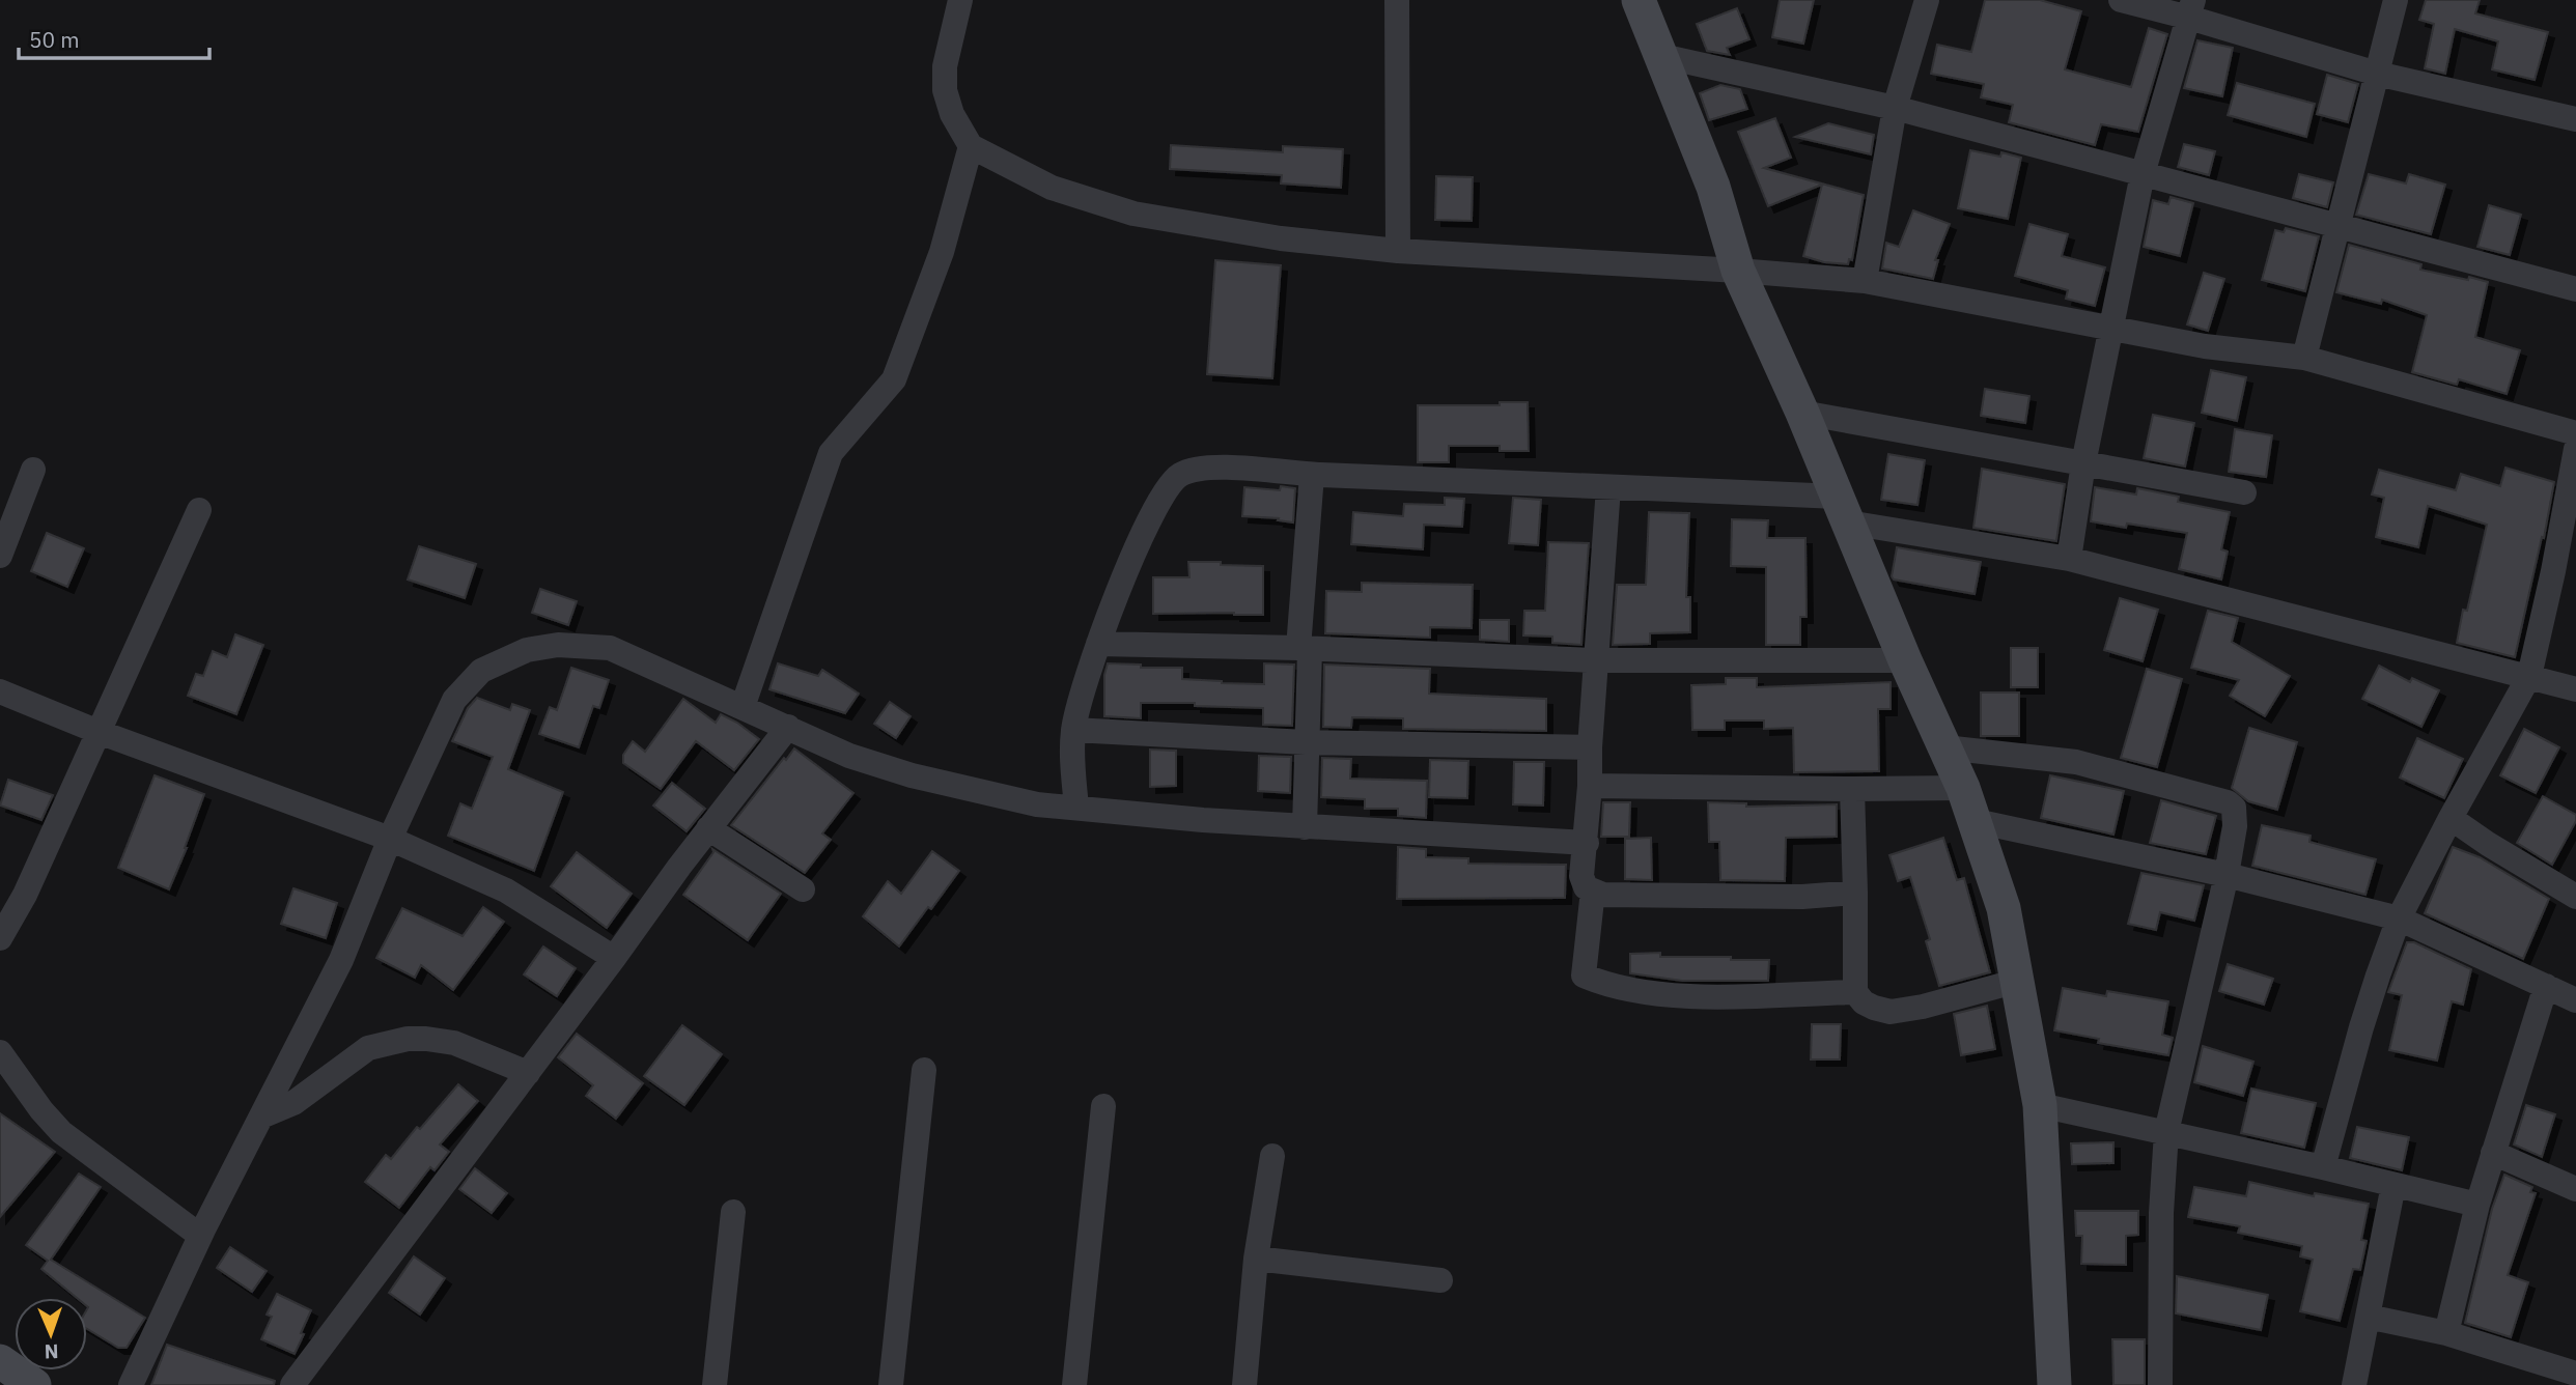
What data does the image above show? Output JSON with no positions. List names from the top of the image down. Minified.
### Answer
{"scale_bar":"50 m","north":"bottom"}
